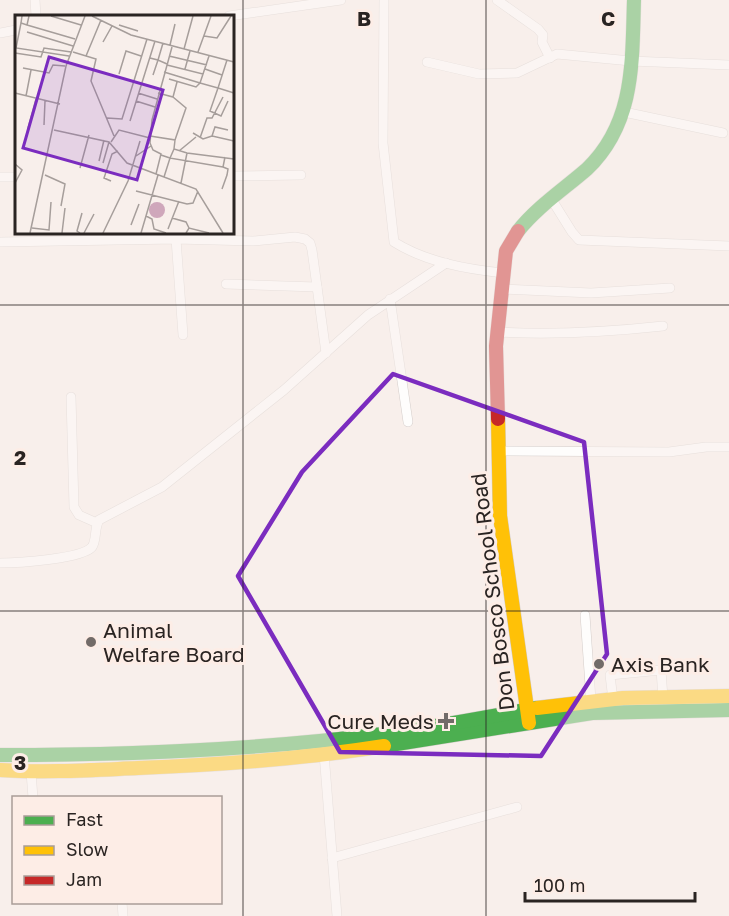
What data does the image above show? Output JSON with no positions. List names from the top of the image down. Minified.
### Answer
{"streets":{"main road":["Don Bosco School Road"]},"places":{"other":["Animal Welfare Board","Axis Bank"],"health":["Cure Meds"]},"legend":["Fast","Slow","Jam"],"scale_bar":"100 m","grid":{"columns":["B","C"],"rows":["2","3"]}}
